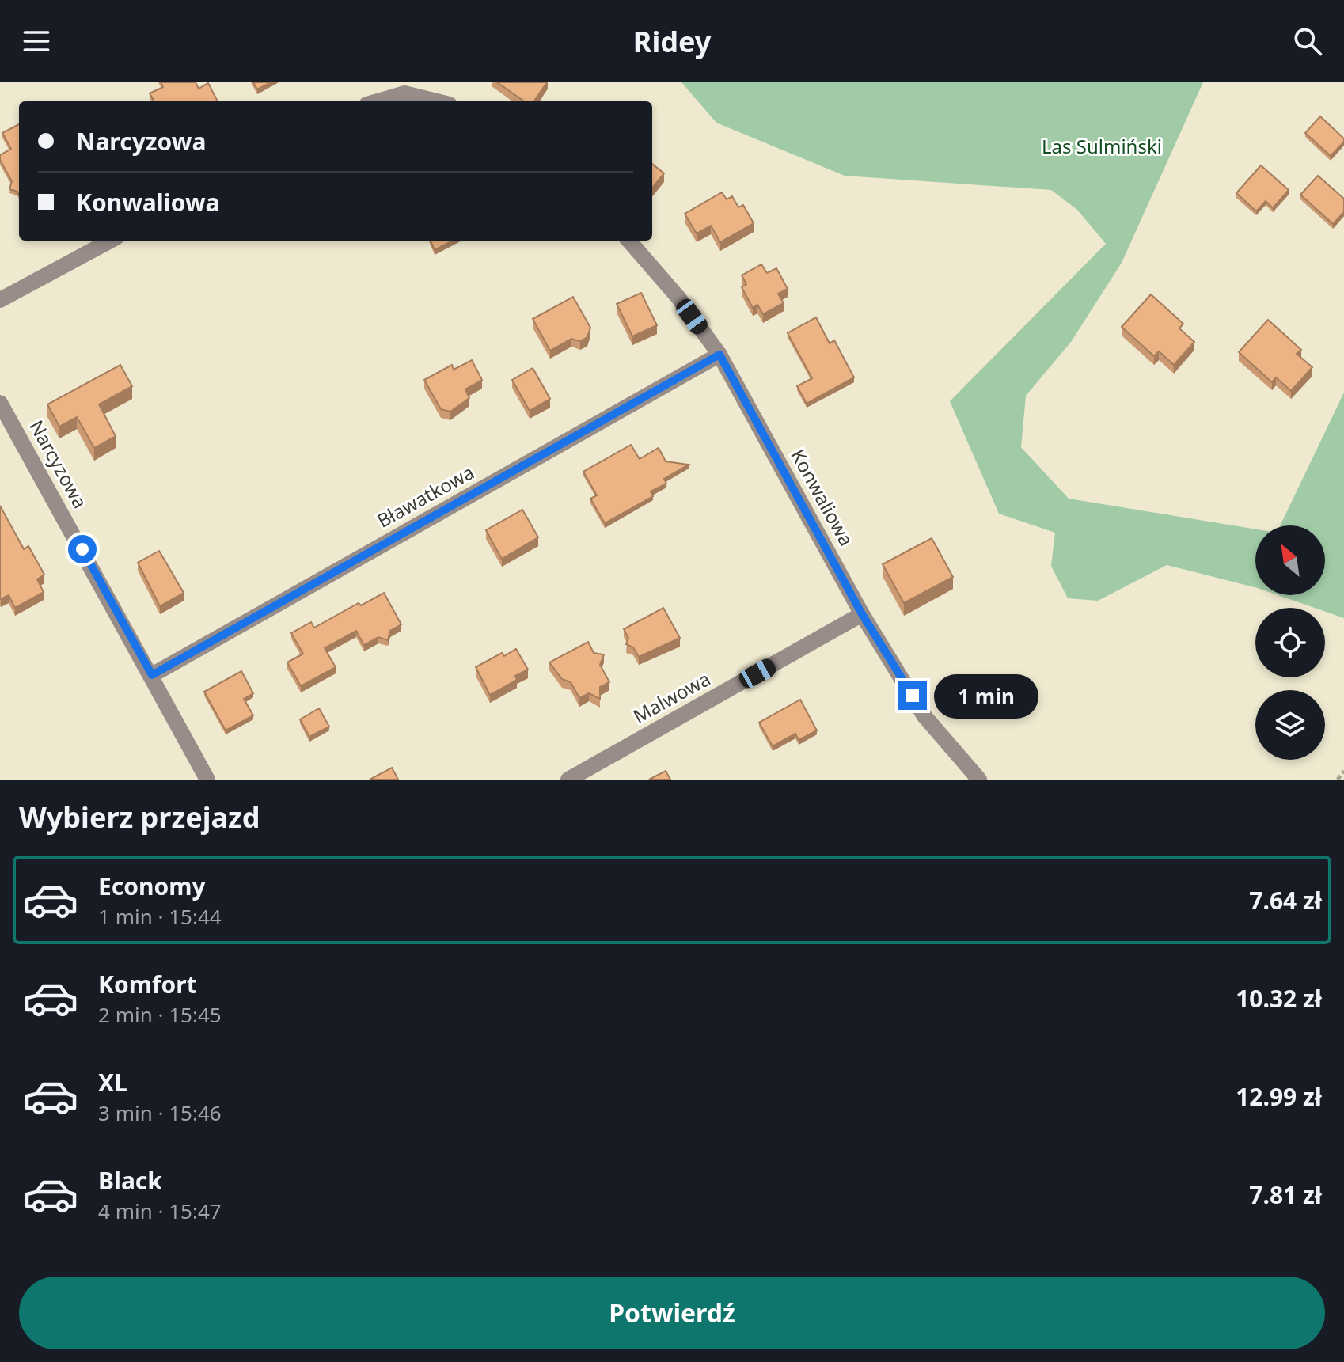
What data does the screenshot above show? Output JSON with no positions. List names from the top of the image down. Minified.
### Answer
{"streets":{"street":["Narcyzowa","Bławatkowa","Konwaliowa","Malwowa"]},"crossings":[["Narcyzowa","Bławatkowa"],["Bławatkowa","Konwaliowa"],["Konwaliowa","Malwowa"]],"parks":["Las Sulmiński"],"north":"top left","page":{"header":"Ridey","banner":["Narcyzowa","Konwaliowa"],"bubble":"1 min","heading":"Wybierz przejazd","list":[{"name":"Economy","note":"1 min · 15:44","value":"7.64 zł"},{"name":"Komfort","note":"2 min · 15:45","value":"10.32 zł"},{"name":"XL","note":"3 min · 15:46","value":"12.99 zł"},{"name":"Black","note":"4 min · 15:47","value":"7.81 zł"}],"buttons":"Potwierdź"}}
